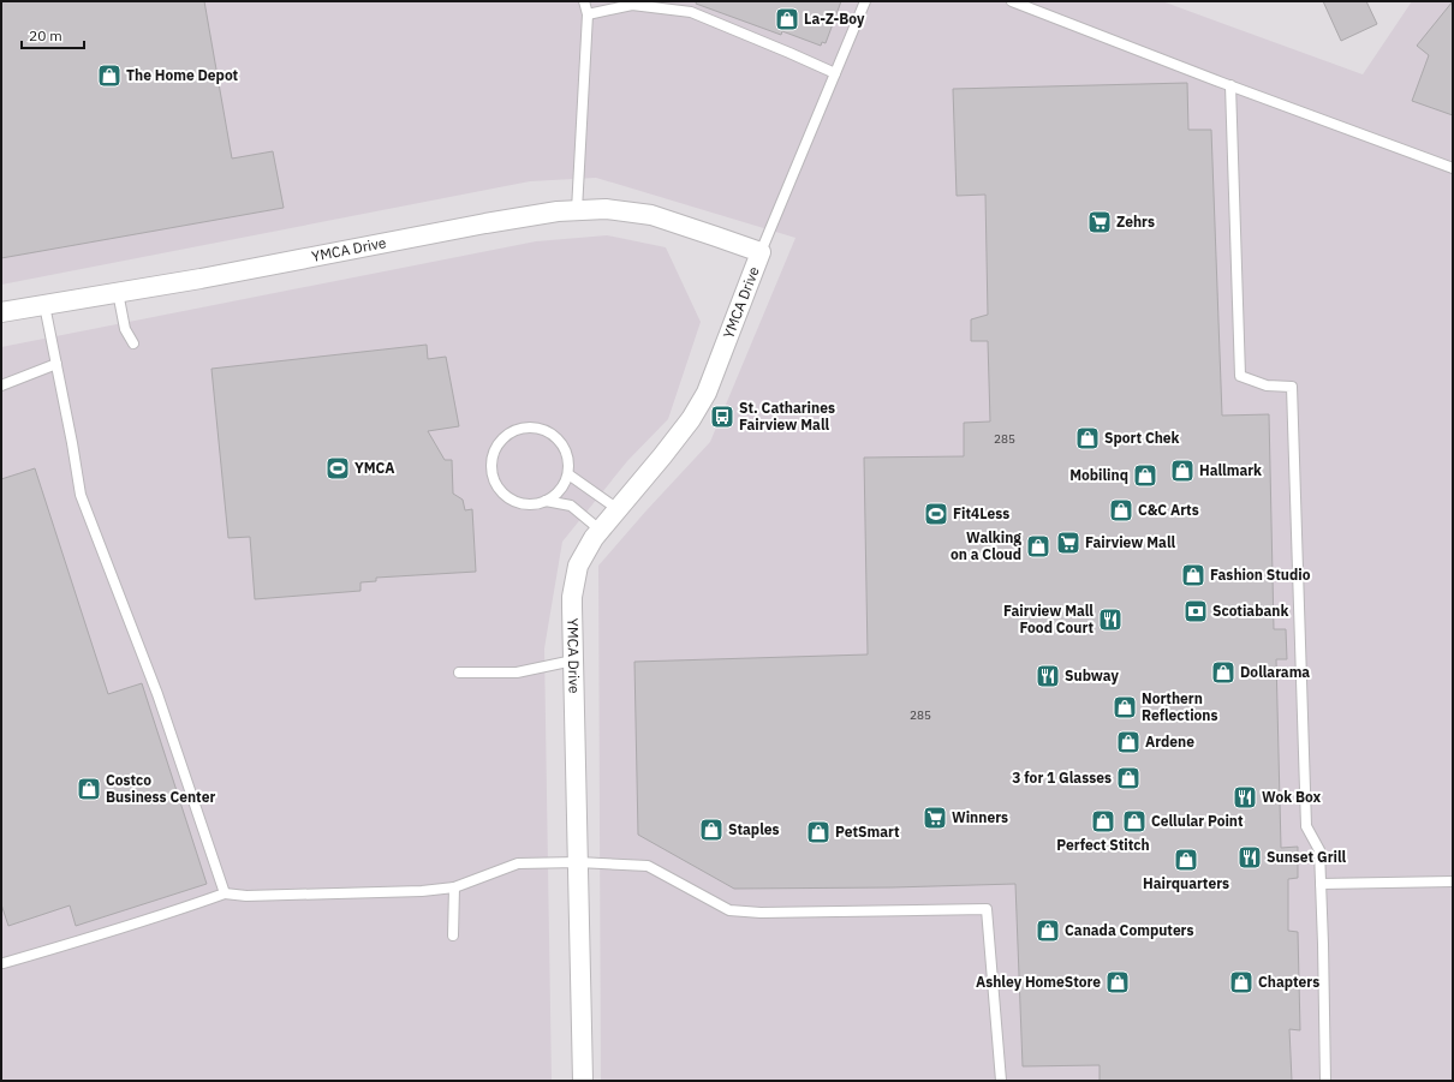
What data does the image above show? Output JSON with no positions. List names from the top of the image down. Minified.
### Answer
{"streets":{"street":["YMCA Drive"]},"places":{"shop":["La-Z-Boy","The Home Depot","Sport Chek","Hallmark","Mobilinq","C&C Arts","Walking on a Cloud","Fashion Studio","Dollarama","Northern Reflections","Ardene","3 for 1 Glasses","Costco Business Center","Perfect Stitch","Cellular Point","Staples","PetSmart","Hairquarters","Canada Computers","Ashley HomeStore","Chapters"],"supermarket":["Zehrs","Fairview Mall","Winners"],"bus stop":["St. Catharines Fairview Mall"],"sports":["YMCA","Fit4Less"],"bank":["Scotiabank"],"restaurant":["Fairview Mall Food Court","Subway","Wok Box","Sunset Grill"]},"house_numbers":["285","285"],"scale_bar":"20 m"}
